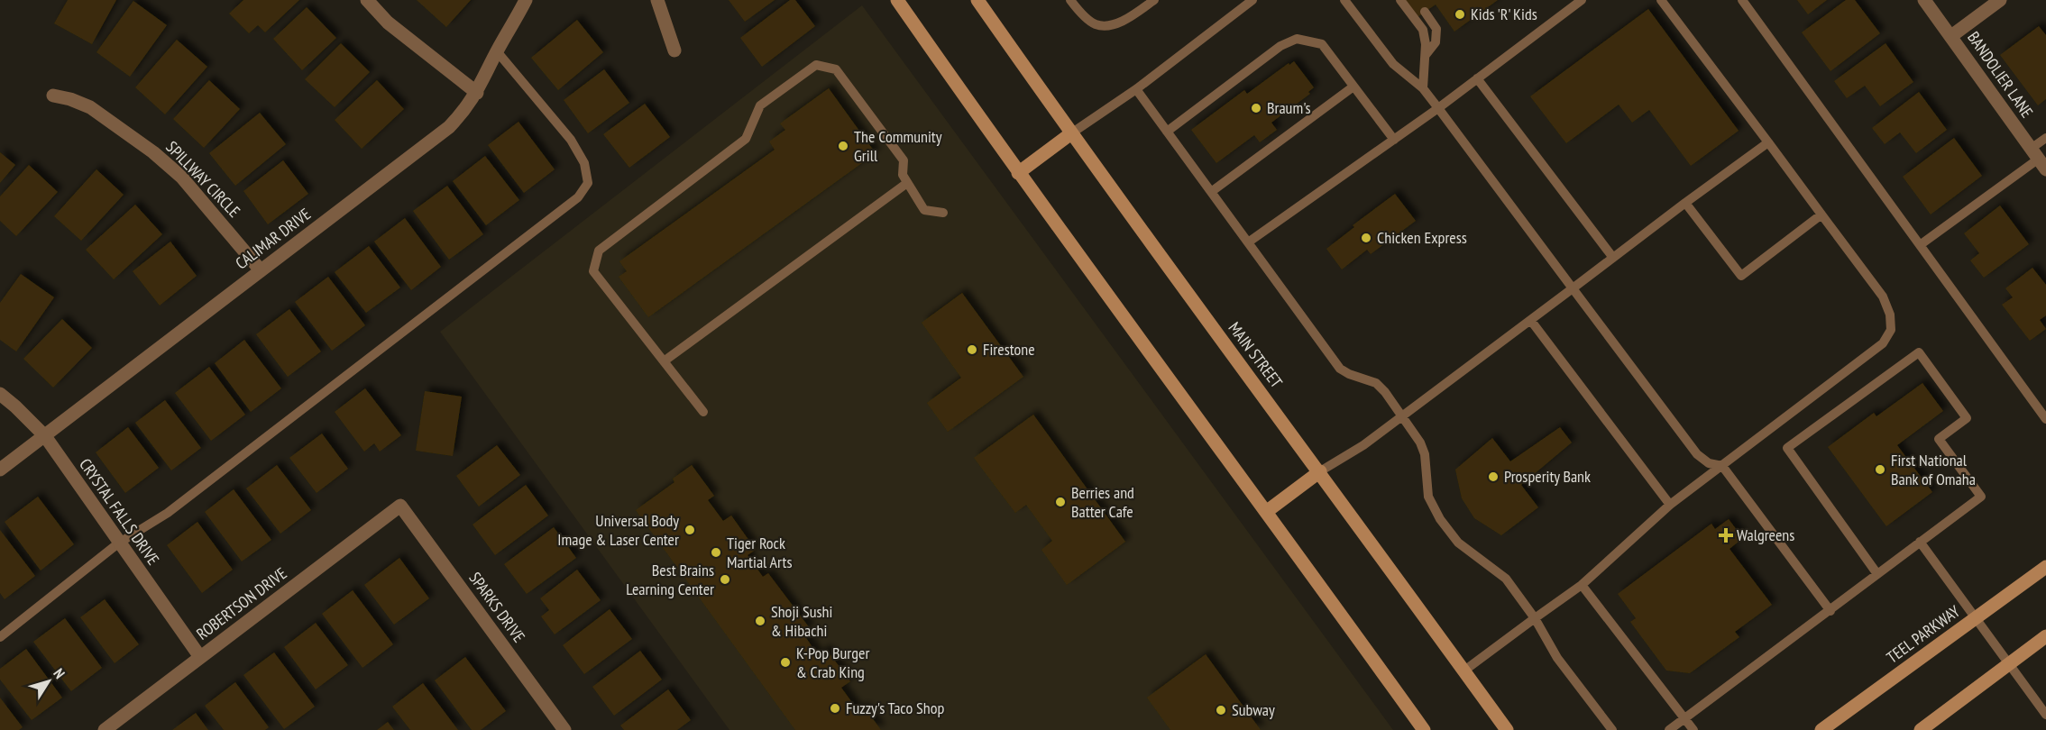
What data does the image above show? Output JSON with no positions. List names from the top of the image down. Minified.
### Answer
{"streets":{"main road":["MAIN STREET","TEEL PARKWAY"],"street":["BANDOLIER LANE","SPILLWAY CIRCLE","CALIMAR DRIVE","CRYSTAL FALLS DRIVE","ROBERTSON DRIVE","SPARKS DRIVE"]},"crossings":[["SPILLWAY CIRCLE","CALIMAR DRIVE"],["CALIMAR DRIVE","CRYSTAL FALLS DRIVE"],["CRYSTAL FALLS DRIVE","ROBERTSON DRIVE"],["ROBERTSON DRIVE","SPARKS DRIVE"]],"places":{"other":["Kids 'R' Kids","Braum's","The Community Grill","Chicken Express","Firestone","First National Bank of Omaha","Prosperity Bank","Berries and Batter Cafe","Universal Body Image & Laser Center","Tiger Rock Martial Arts","Best Brains Learning Center","Shoji Sushi & Hibachi","K-Pop Burger & Crab King","Fuzzy's Taco Shop","Subway"],"health":["Walgreens"]},"north":"top right"}
